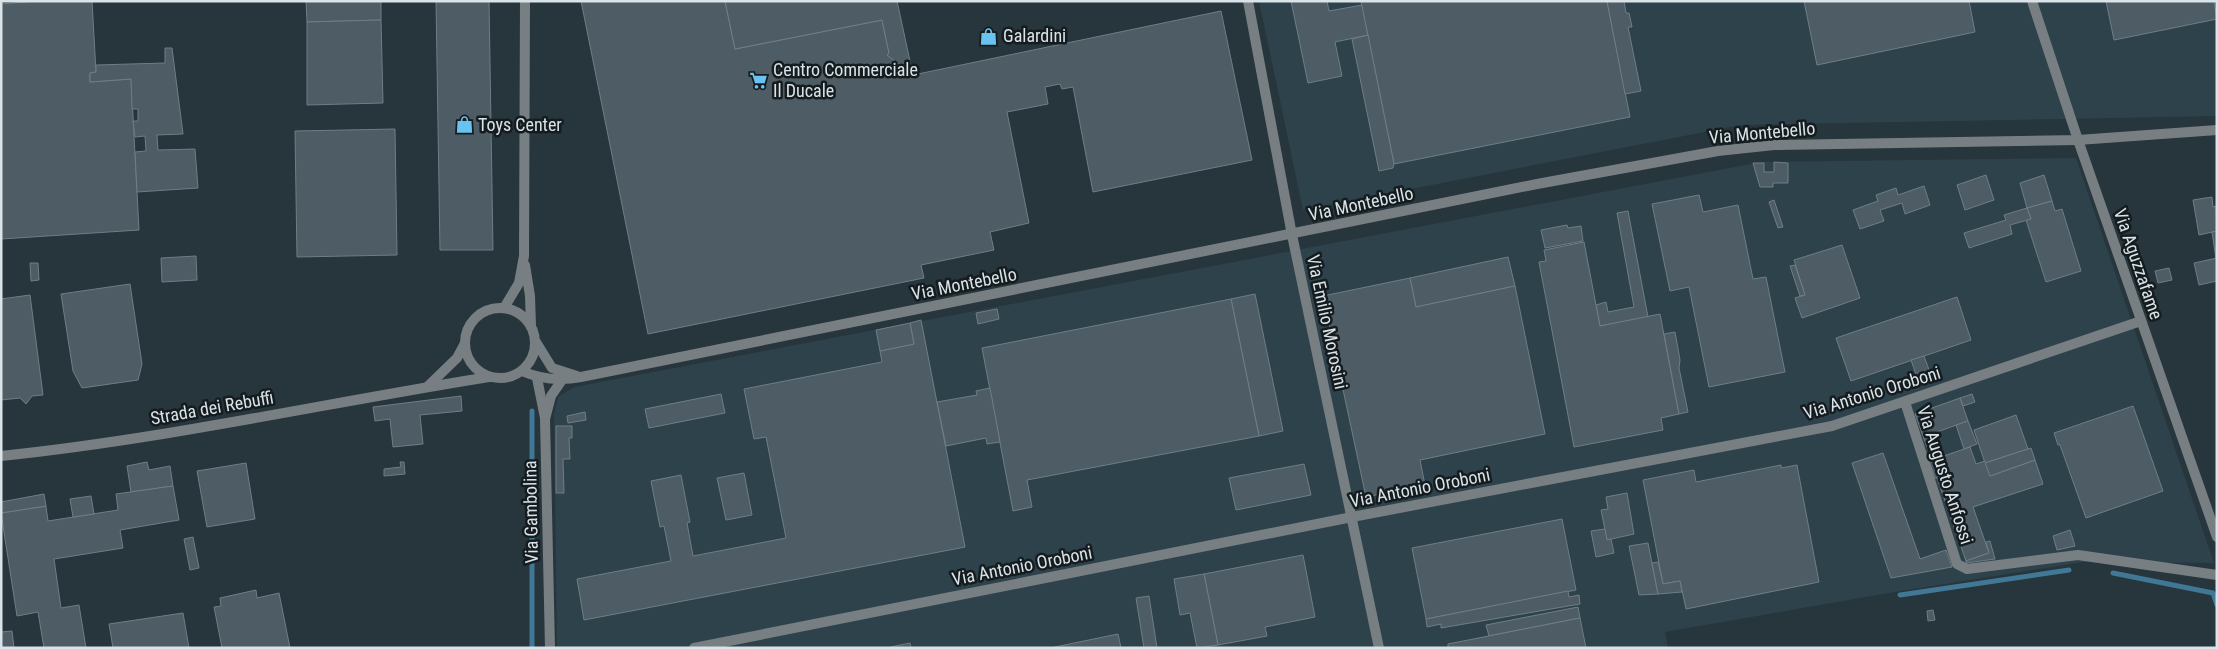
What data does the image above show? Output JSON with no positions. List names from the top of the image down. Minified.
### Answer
{"streets":{"street":["Via Montebello","Via Aguzzafame","Via Emilio Morosini","Via Antonio Oroboni","Strada dei Rebuffi","Via Augusto Anfossi","Via Gambolina"]},"crossings":[["Via Montebello","Via Aguzzafame"],["Via Montebello","Via Emilio Morosini"],["Via Montebello","Strada dei Rebuffi"],["Via Aguzzafame","Via Antonio Oroboni"],["Via Emilio Morosini","Via Antonio Oroboni"],["Via Antonio Oroboni","Via Augusto Anfossi"]],"places":{"shop":["Galardini","Toys Center"],"supermarket":["Centro Commerciale Il Ducale"]}}
